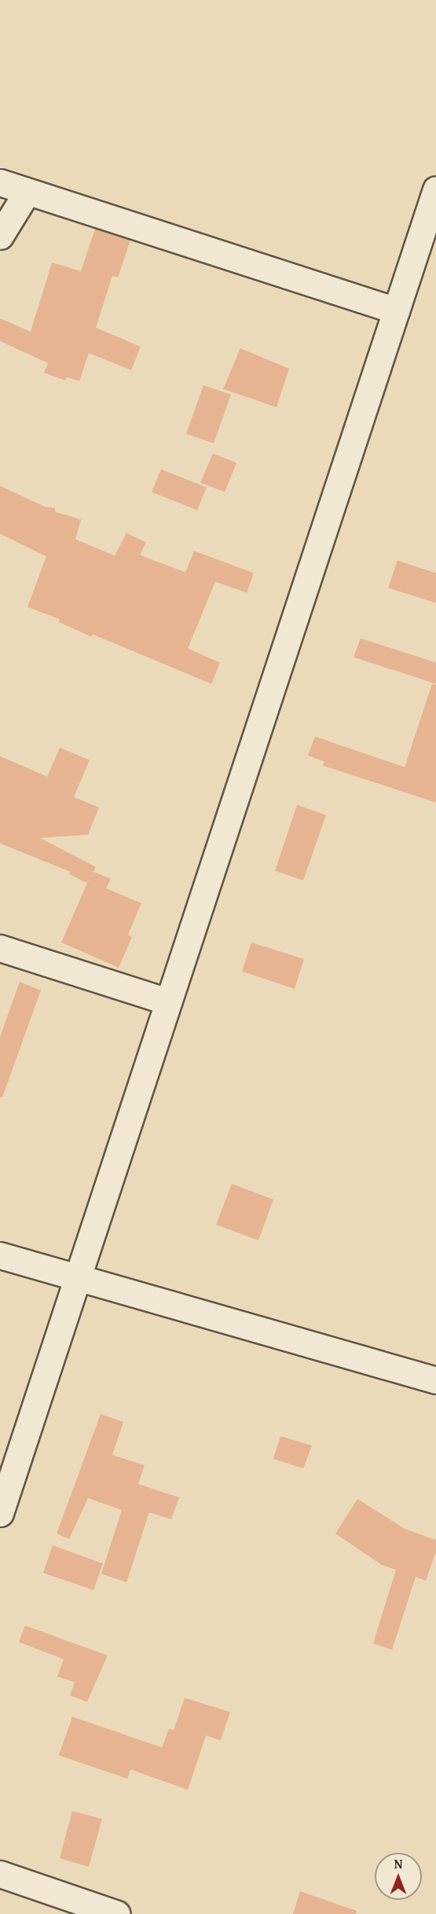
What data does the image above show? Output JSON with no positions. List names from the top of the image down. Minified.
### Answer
{"north":"top"}
